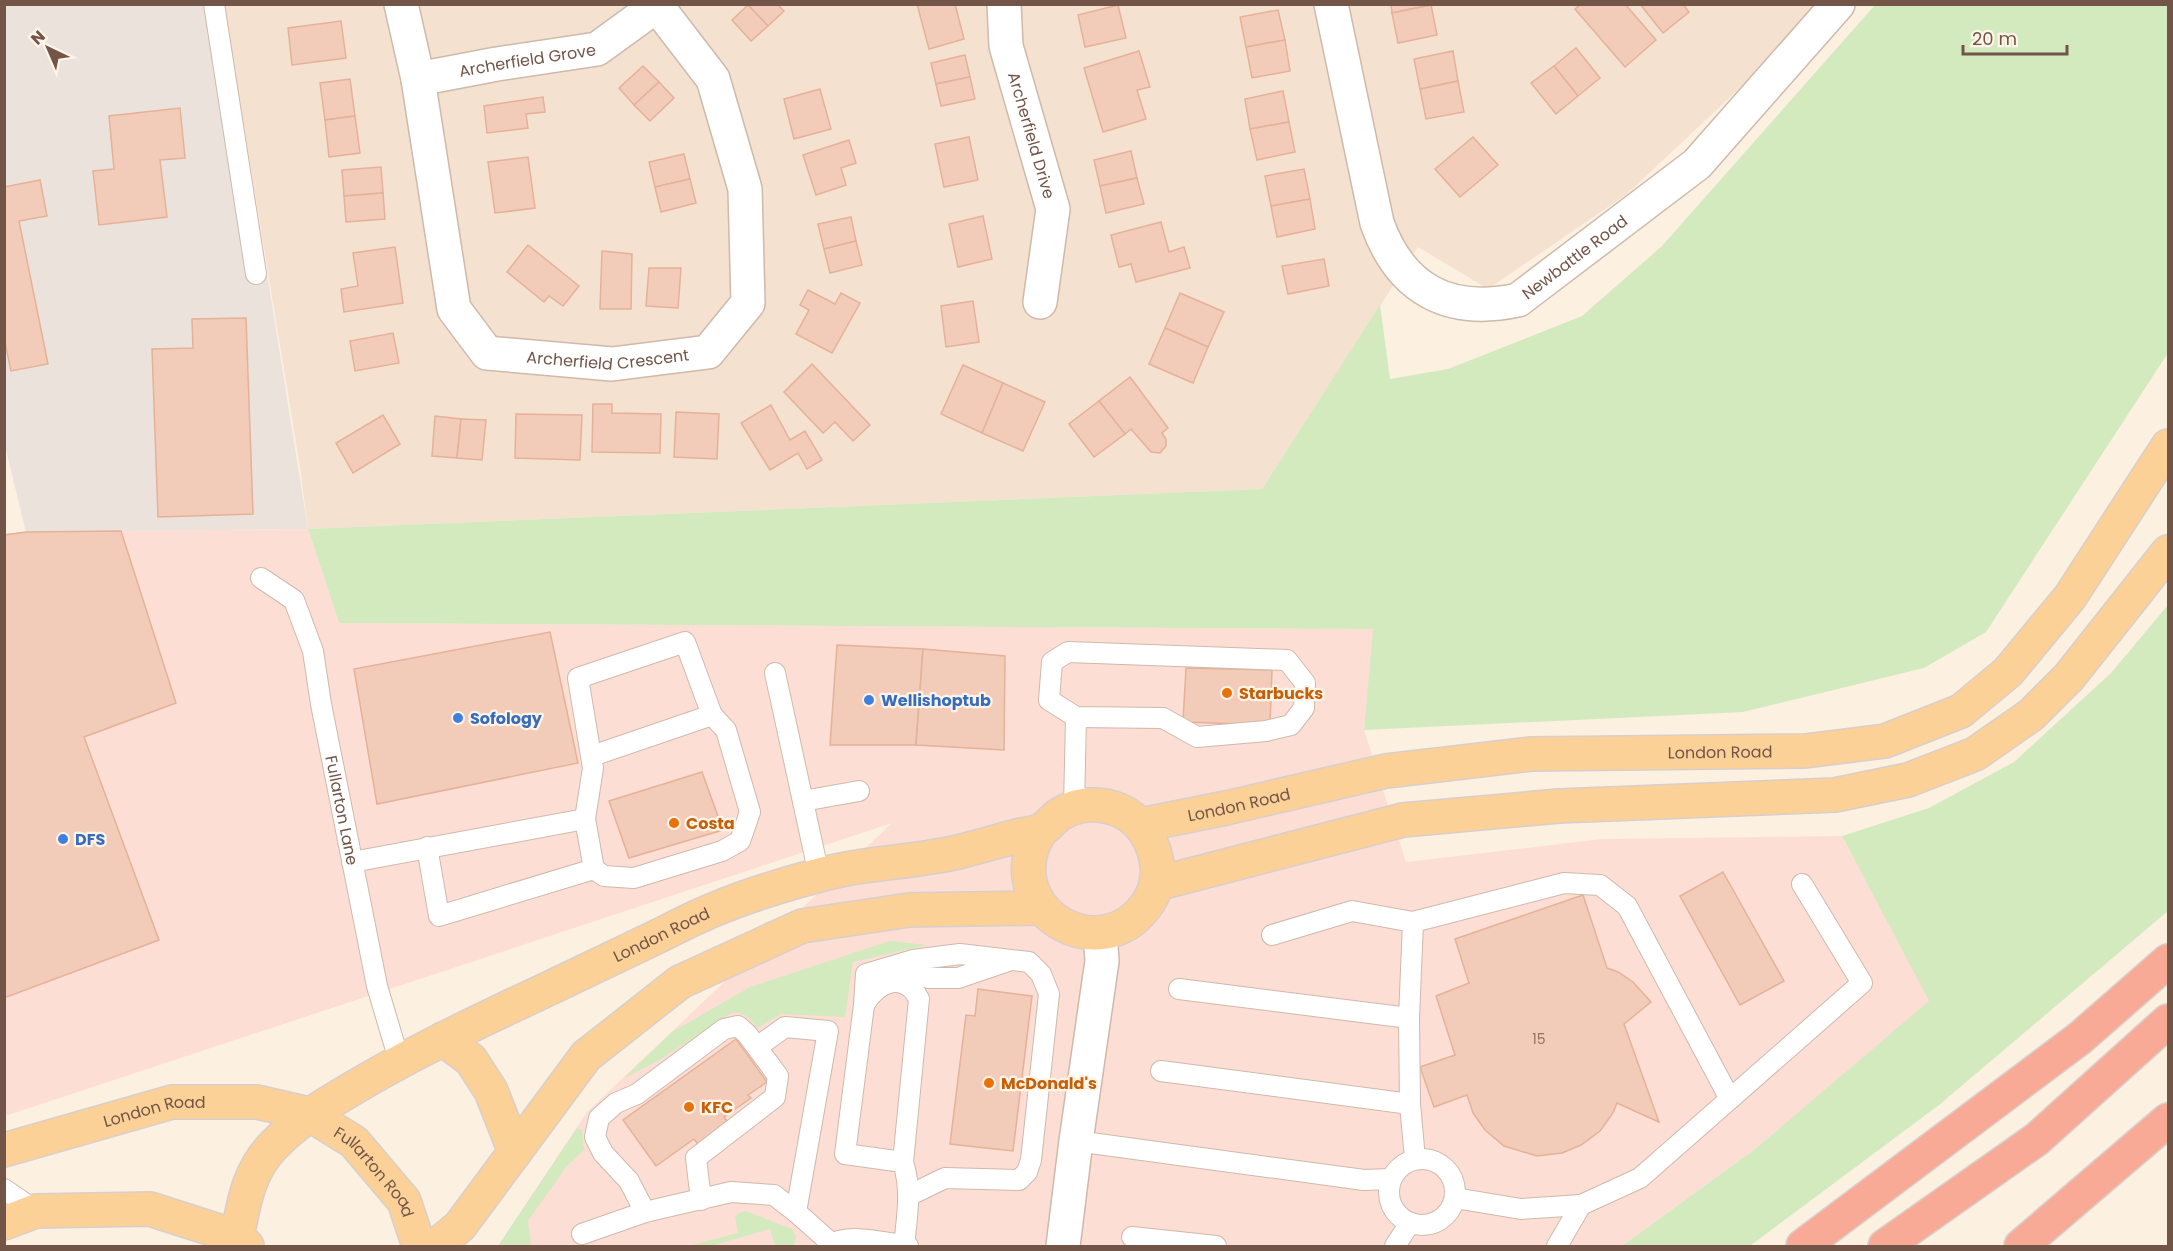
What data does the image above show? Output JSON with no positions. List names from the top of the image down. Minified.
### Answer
{"streets":{"main road":["London Road","Fullarton Road"],"street":["Archerfield Grove","Archerfield Drive","Newbattle Road","Archerfield Crescent"],"lane":["Fullarton Lane"]},"crossings":[["Archerfield Grove","Archerfield Crescent"],["London Road","Fullarton Lane"],["London Road","Fullarton Road"]],"places":["Starbucks","Wellishoptub","Sofology","Costa","DFS","McDonald's","KFC"],"house_numbers":["15"],"scale_bar":"20 m","north":"top left"}
